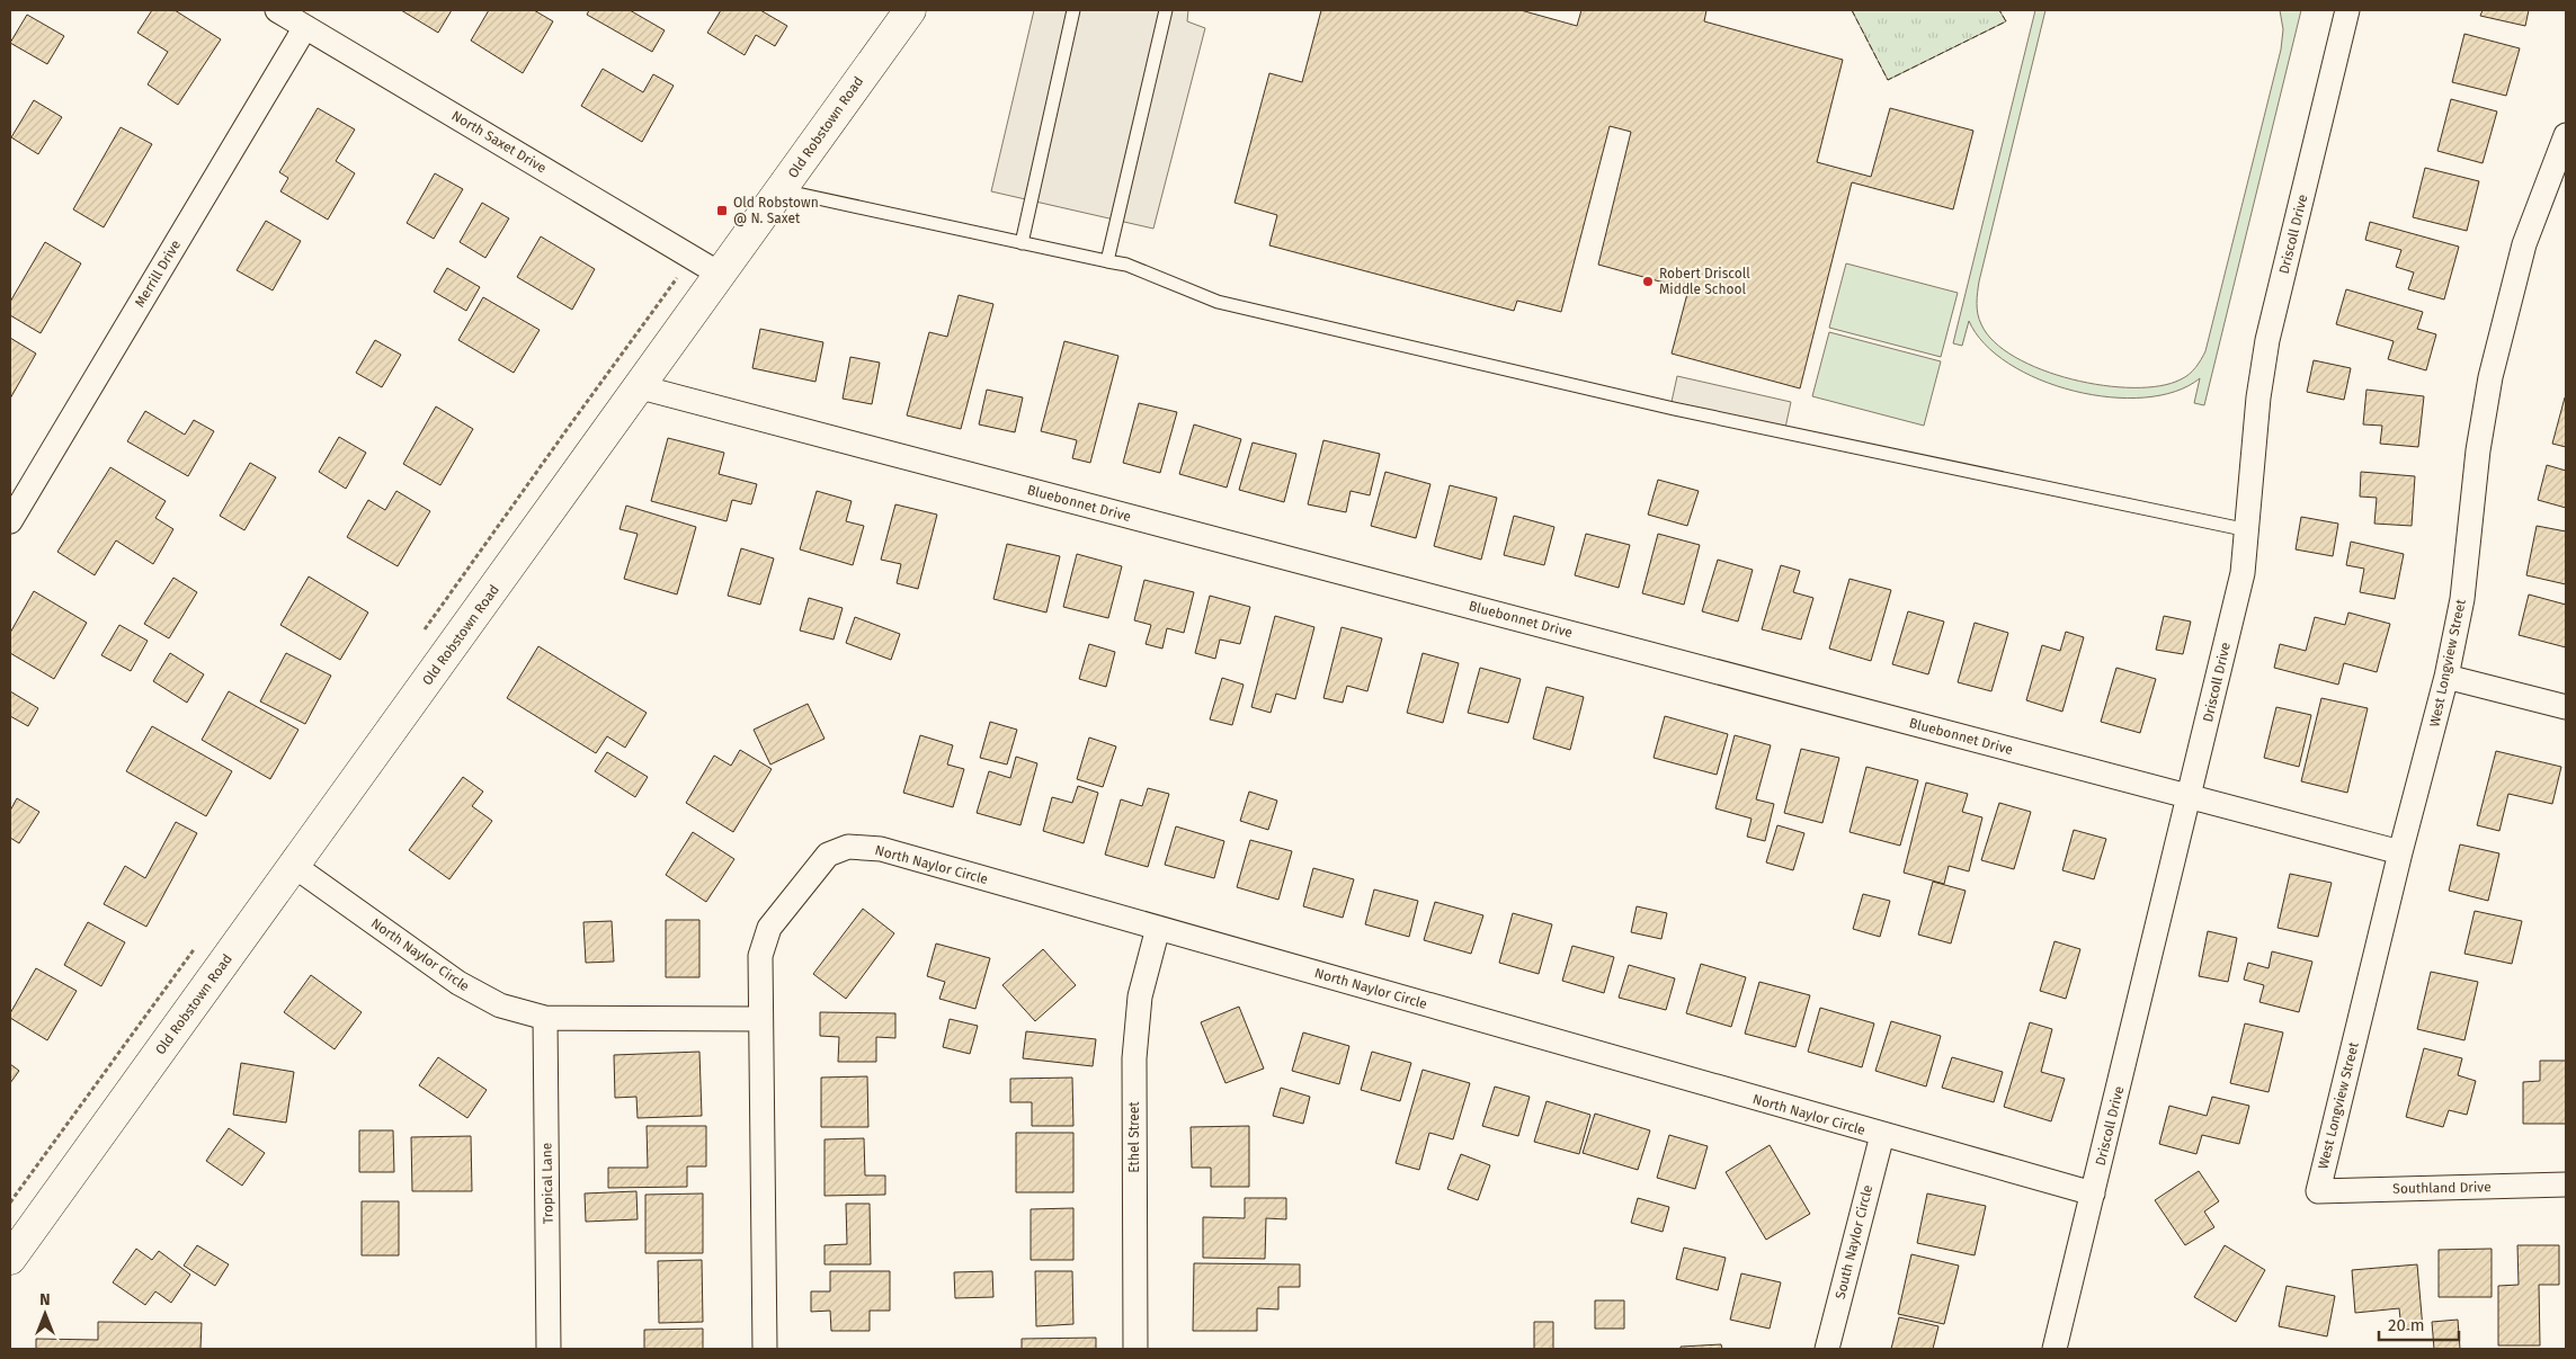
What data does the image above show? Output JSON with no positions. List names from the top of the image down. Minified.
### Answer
{"streets":{"street":["Old Robstown Road","North Saxet Drive","Driscoll Drive","Merrill Drive","Bluebonnet Drive","West Longview Street","North Naylor Circle","Ethel Street","Tropical Lane","Southland Drive","South Naylor Circle"]},"crossings":[["Old Robstown Road","North Saxet Drive"],["Old Robstown Road","Bluebonnet Drive"],["Old Robstown Road","North Naylor Circle"],["North Saxet Drive","Merrill Drive"],["Driscoll Drive","Bluebonnet Drive"],["Driscoll Drive","North Naylor Circle"],["Bluebonnet Drive","West Longview Street"],["West Longview Street","Southland Drive"],["North Naylor Circle","Ethel Street"],["North Naylor Circle","Tropical Lane"],["North Naylor Circle","South Naylor Circle"]],"places":{"transit":["Old Robstown @ N. Saxet"],"other":["Robert Driscoll Middle School"]},"scale_bar":"20 m","north":"top"}
